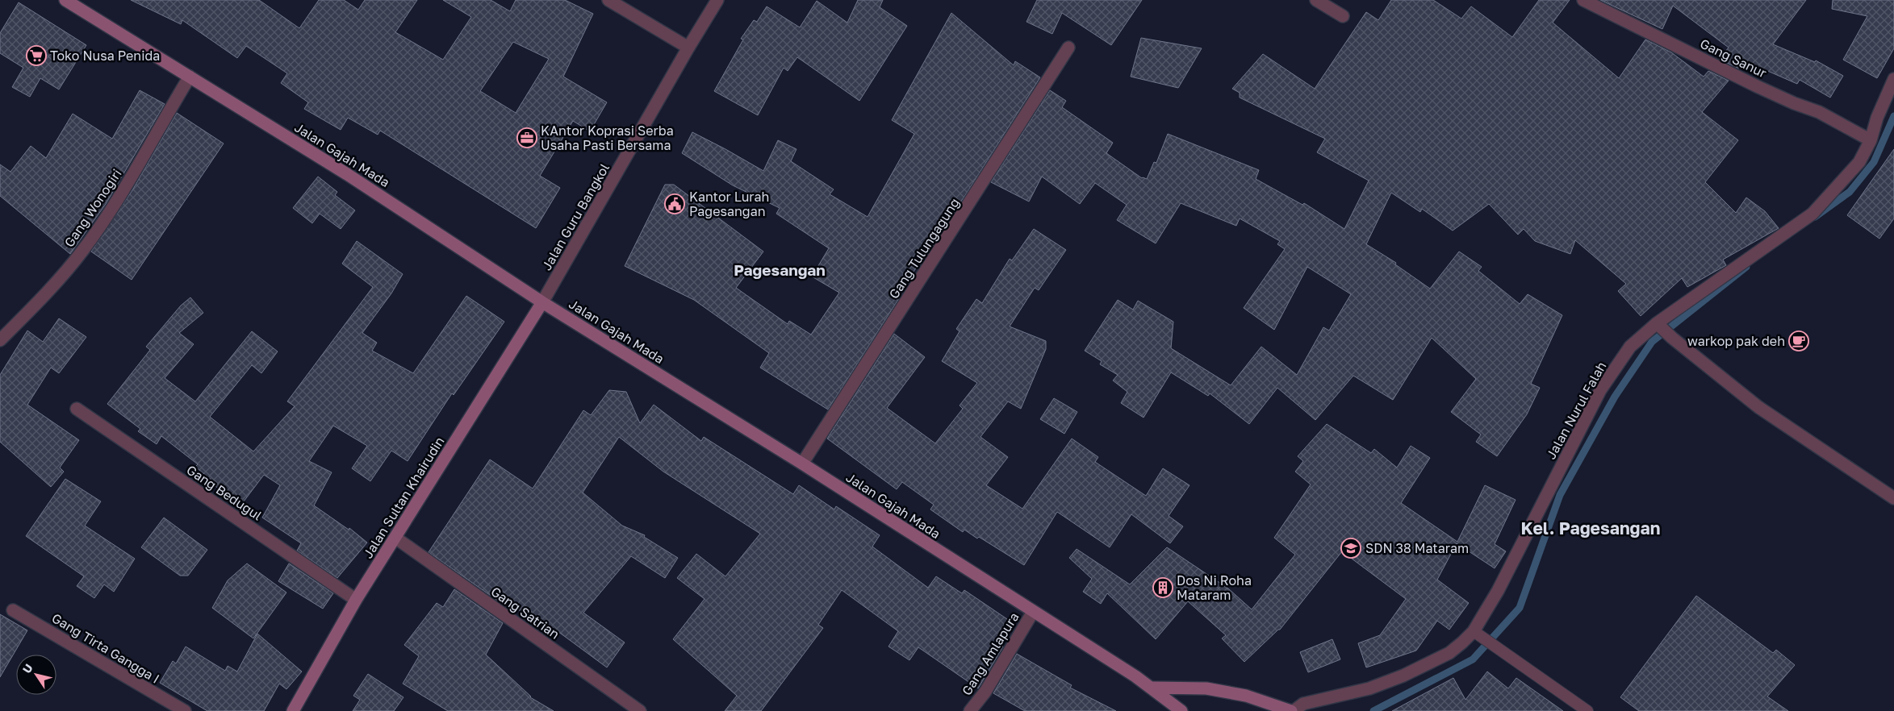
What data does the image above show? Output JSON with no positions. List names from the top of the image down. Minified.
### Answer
{"streets":{"main road":["Jalan Gajah Mada","Jalan Sultan Khairudin"],"street":["Gang Sanur","Gang Wonogiri","Jalan Guru Bangkol","Gang Tulungagung","Jalan Nurul Falah","Gang Bedugul","Gang Satrian","Gang Tirta Gangga I","Gang Amlapura"]},"crossings":[["Gang Sanur","Jalan Nurul Falah"],["Jalan Gajah Mada","Gang Wonogiri"],["Jalan Gajah Mada","Jalan Guru Bangkol"],["Jalan Gajah Mada","Gang Tulungagung"],["Jalan Gajah Mada","Jalan Sultan Khairudin"],["Jalan Gajah Mada","Gang Amlapura"],["Jalan Guru Bangkol","Jalan Sultan Khairudin"],["Gang Bedugul","Jalan Sultan Khairudin"],["Jalan Sultan Khairudin","Gang Satrian"]],"districts":["Pagesangan","Kel. Pagesangan"],"places":{"supermarket":["Toko Nusa Penida"],"office":["KAntor Koprasi Serba Usaha Pasti Bersama"],"public building":["Kantor Lurah Pagesangan"],"cafe":["warkop pak deh"],"school or university":["SDN 38 Mataram"],"building":["Dos Ni Roha Mataram"]},"north":"top left"}
